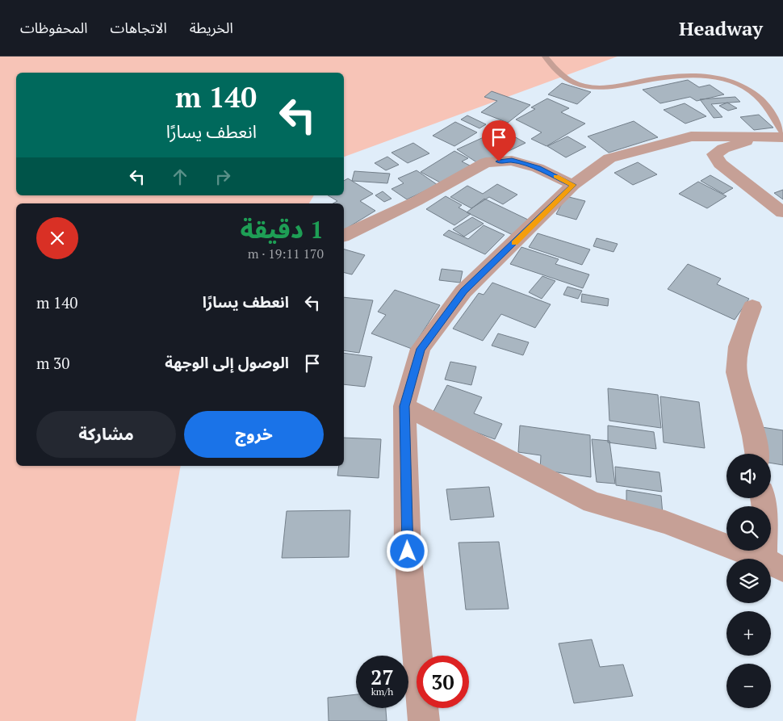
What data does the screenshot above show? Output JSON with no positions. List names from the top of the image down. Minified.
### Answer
{"page":{"header":"Headway","nav":["الخريطة","الاتجاهات","المحفوظات"],"turn":["140 m","انعطف يسارًا"],"heading":["1 دقيقة","170 m · 19:11"],"list":[{"name":"انعطف يسارًا","value":"140 m"},{"name":"الوصول إلى الوجهة","value":"30 m"}],"buttons":["خروج","مشاركة"],"map_buttons":["+","−"],"speed":"27 km/h","limit":"30"}}
